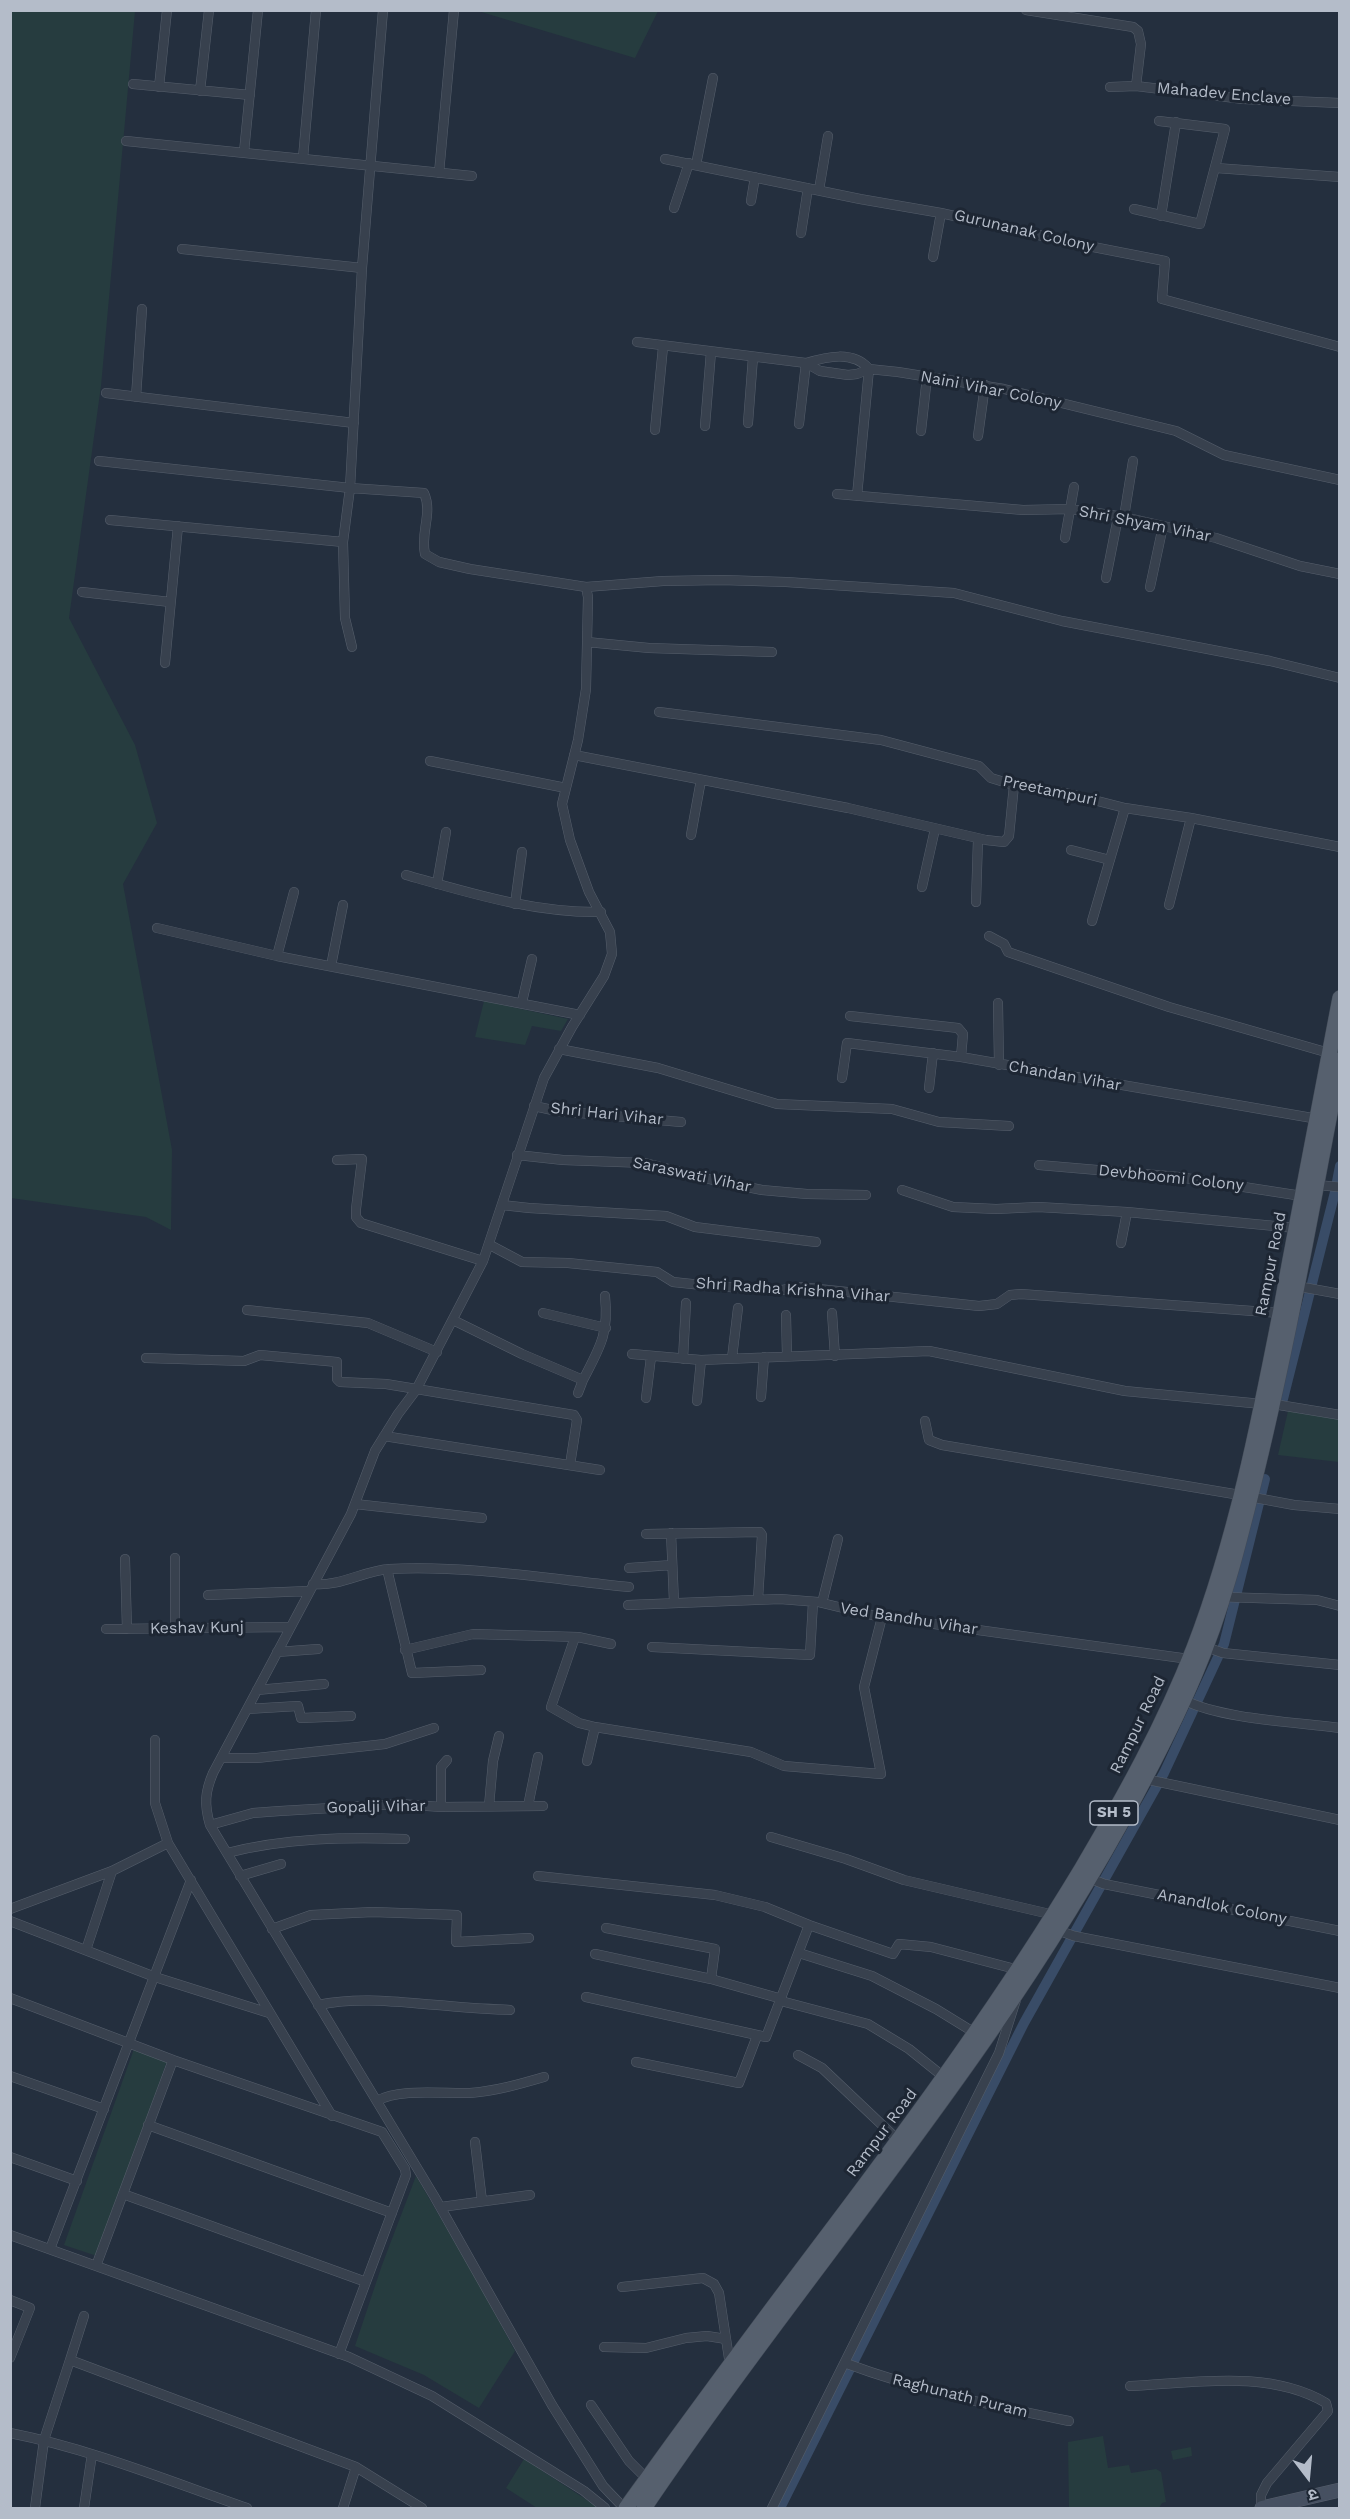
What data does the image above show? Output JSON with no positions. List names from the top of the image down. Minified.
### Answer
{"streets":{"main road":["Rampur Road","SH 5"],"street":["Mahadev Enclave","Gurunanak Colony","Naini Vihar Colony","Shri Shyam Vihar","Preetampuri","Chandan Vihar","Shri Hari Vihar","Saraswati Vihar","Devbhoomi Colony","Shri Radha Krishna Vihar","Ved Bandhu Vihar","Keshav Kunj","Gopalji Vihar","Anandlok Colony","Raghunath Puram"]},"crossings":[["Chandan Vihar","Rampur Road"],["Devbhoomi Colony","Rampur Road"],["Rampur Road","Shri Radha Krishna Vihar"],["Rampur Road","Ved Bandhu Vihar"]],"north":"bottom"}
